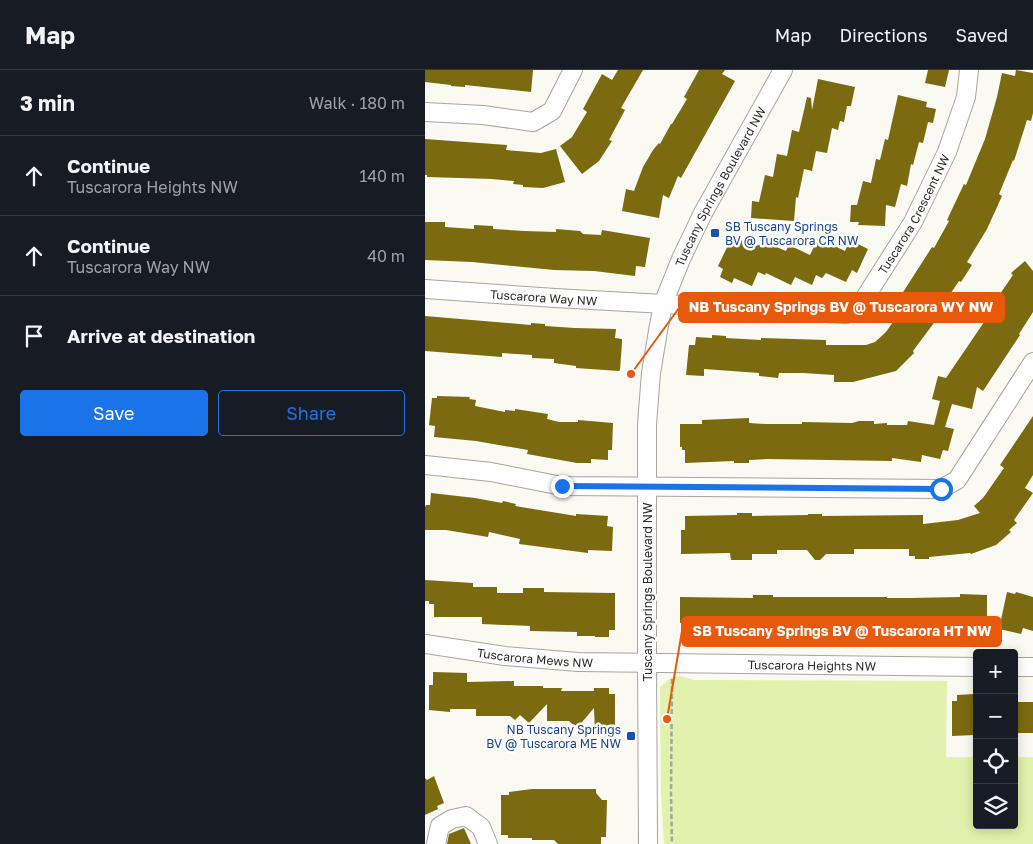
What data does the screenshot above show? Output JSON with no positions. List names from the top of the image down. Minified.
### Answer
{"streets":{"street":["Tuscany Springs Boulevard NW","Tuscarora Crescent NW","Tuscarora Way NW","Tuscarora Mews NW","Tuscarora Heights NW"]},"crossings":[["Tuscany Springs Boulevard NW","Tuscarora Crescent NW"],["Tuscany Springs Boulevard NW","Tuscarora Way NW"],["Tuscany Springs Boulevard NW","Tuscarora Mews NW"],["Tuscany Springs Boulevard NW","Tuscarora Heights NW"],["Tuscarora Crescent NW","Tuscarora Way NW"],["Tuscarora Mews NW","Tuscarora Heights NW"]],"places":{"transit":["SB Tuscany Springs BV @ Tuscarora CR NW","NB Tuscany Springs BV @ Tuscarora ME NW"],"other":["NB Tuscany Springs BV @ Tuscarora WY NW","SB Tuscany Springs BV @ Tuscarora HT NW"]},"page":{"header":"Map","nav":["Map","Directions","Saved"],"heading":["3 min","Walk · 180 m"],"list":[["Continue","Tuscarora Heights NW","140 m"],["Continue","Tuscarora Way NW","40 m"],"Arrive at destination"],"buttons":["Save","Share"],"map_buttons":["+","−"]}}
